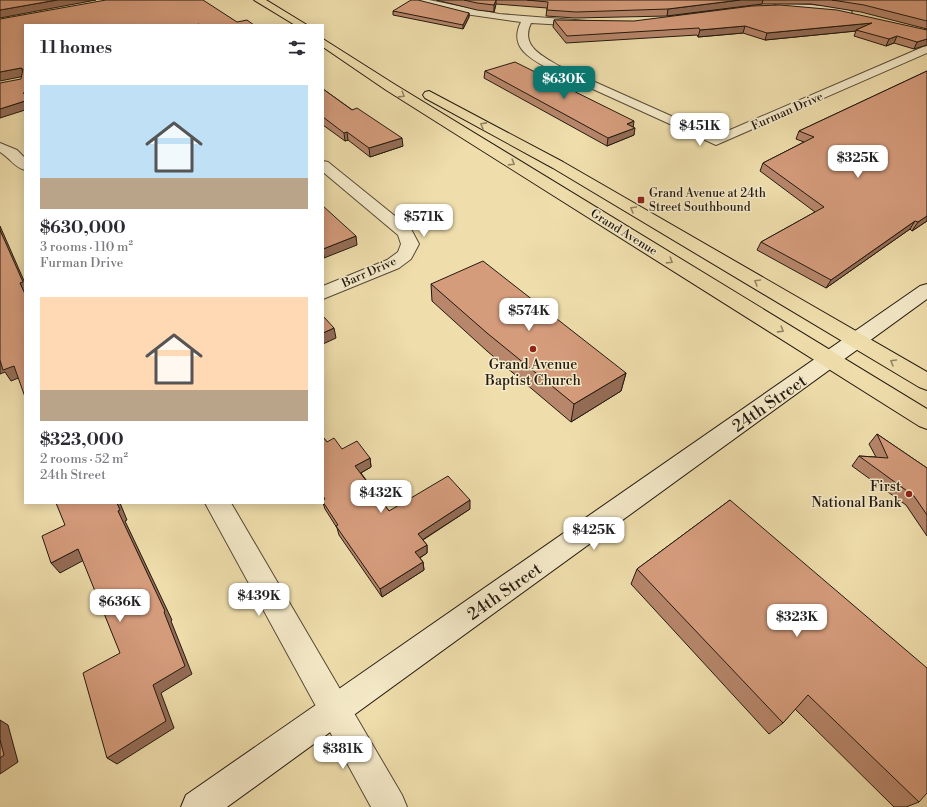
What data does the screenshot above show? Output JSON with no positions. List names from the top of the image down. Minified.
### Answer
{"streets":{"main road":["Grand Avenue"],"street":["Furman Drive","Barr Drive","24th Street"]},"crossings":[["Grand Avenue","24th Street"]],"places":{"transit":["Grand Avenue at 24th Street Southbound"],"other":["Grand Avenue Baptist Church","First National Bank"]},"page":{"heading":"11 homes","price":["$630K","$451K","$325K","$571K","$574K","$432K","$425K","$439K","$636K","$323K","$381K"],"list":[{"name":"$630,000","note":"3 rooms · 110 m² · Furman Drive"},{"name":"$323,000","note":"2 rooms · 52 m² · 24th Street"}]}}
